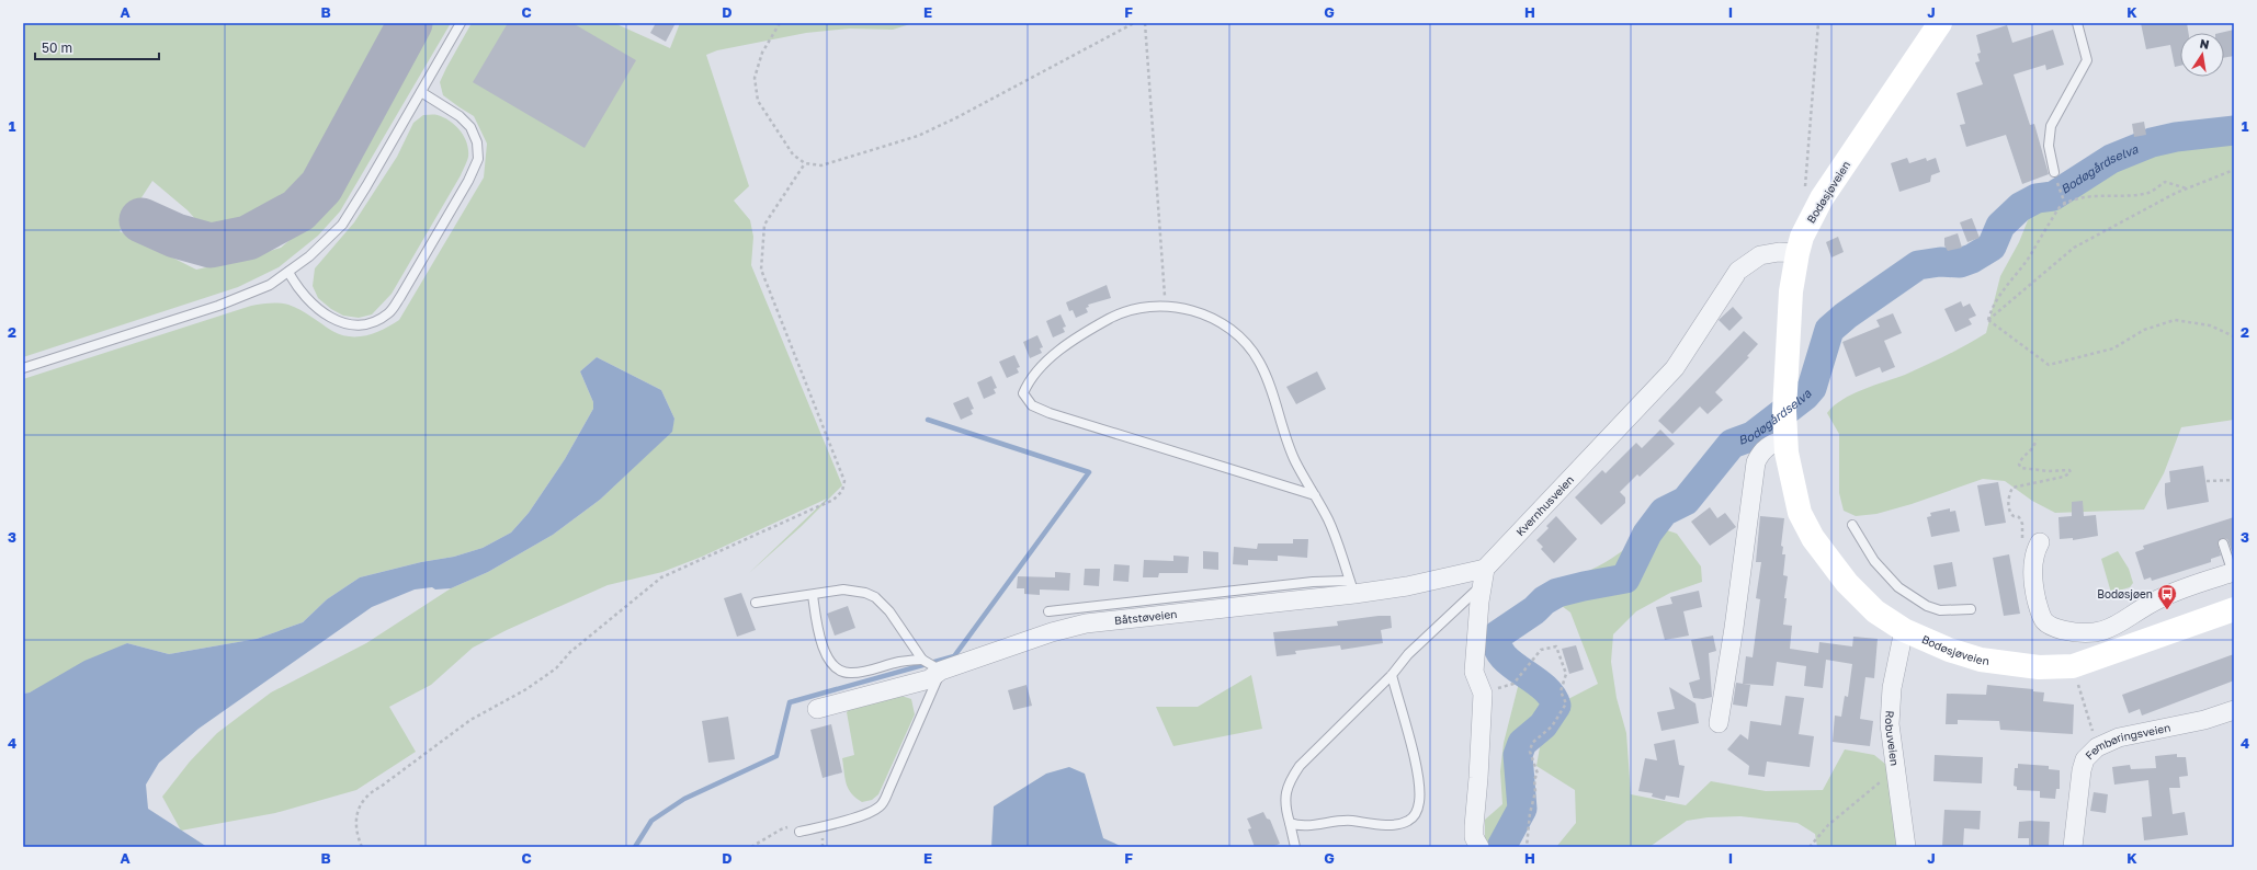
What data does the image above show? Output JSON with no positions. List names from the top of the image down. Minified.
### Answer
{"streets":{"street":["Bodøsjøveien","Kvernhusveien","Båtstøveien","Robuveien","Fembøringsveien"]},"crossings":[["Bodøsjøveien","Kvernhusveien"],["Bodøsjøveien","Robuveien"],["Kvernhusveien","Båtstøveien"]],"water":["Bodøgårdselva"],"places":{"bus stop":["Bodøsjøen"]},"scale_bar":"50 m","north":"top","grid":{"columns":["A","B","C","D","E","F","G","H","I","J","K"],"rows":["1","2","3","4"]}}
